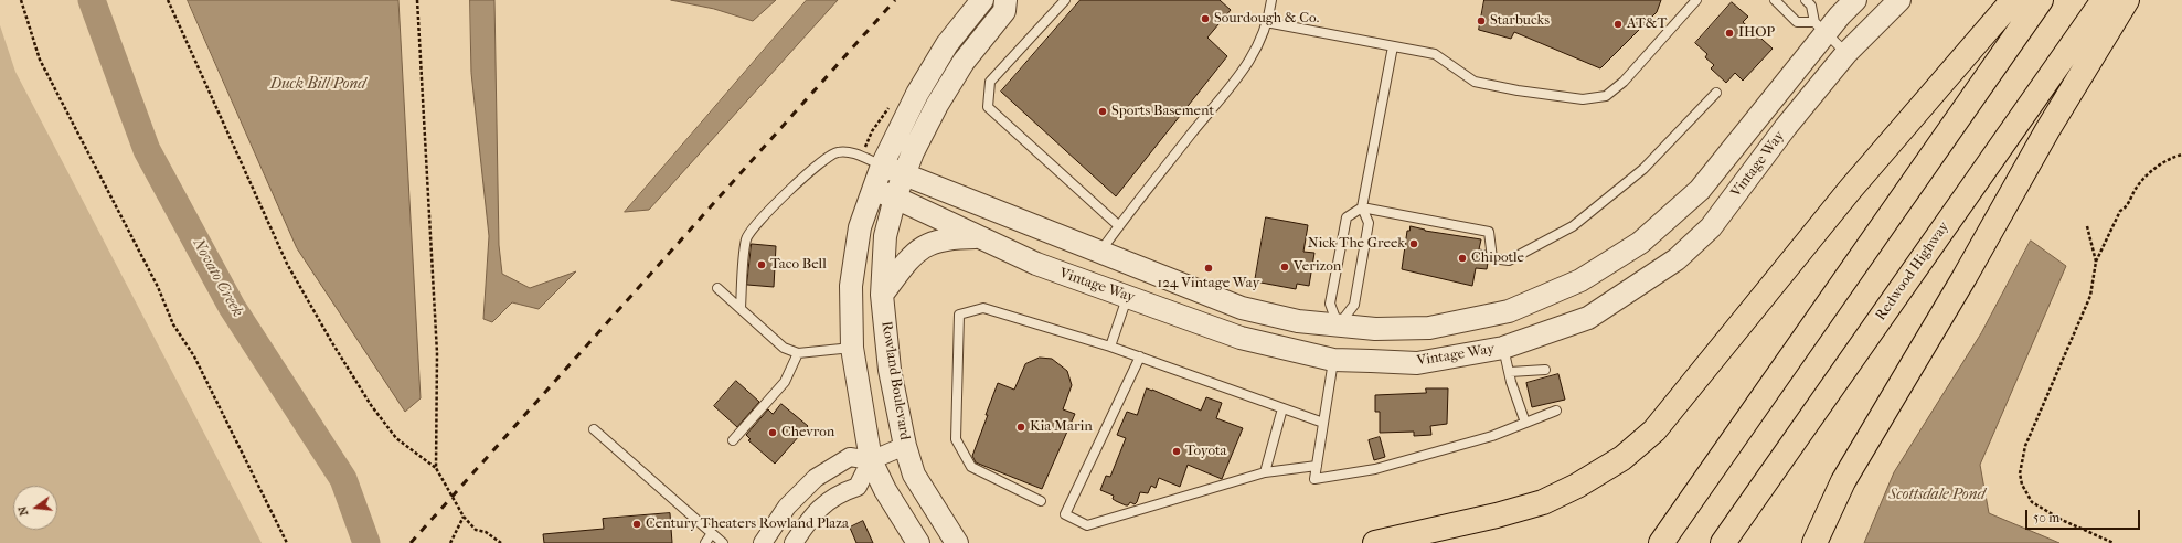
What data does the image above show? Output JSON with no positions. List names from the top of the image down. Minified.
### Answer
{"streets":{"highway":["Redwood Highway"],"street":["Vintage Way","Rowland Boulevard"]},"crossings":[["Vintage Way","Rowland Boulevard"]],"water":["Duck Bill Pond","Novato Creek","Scottsdale Pond"],"places":["Sourdough & Co.","Starbucks","AT&T","IHOP","Sports Basement","Nick The Greek","Chipotle","Taco Bell","Verizon","124 Vintage Way","Kia Marin","Chevron","Toyota","Century Theaters Rowland Plaza"],"scale_bar":"50 m","north":"left"}
